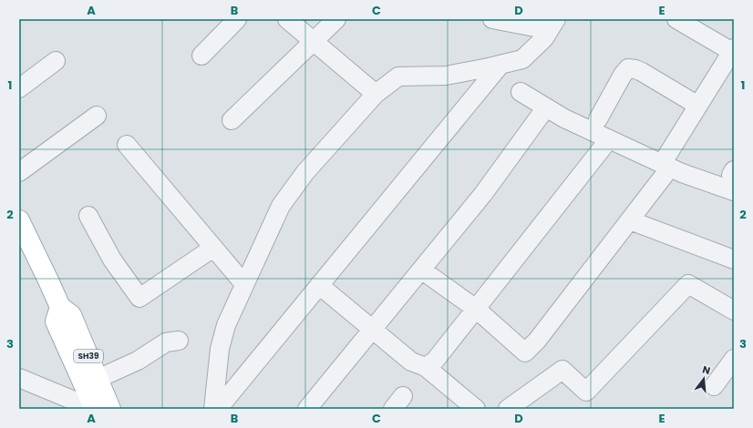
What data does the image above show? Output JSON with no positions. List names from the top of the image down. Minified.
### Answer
{"streets":{"main road":["SH39"]},"north":"top","grid":{"columns":["A","B","C","D","E"],"rows":["1","2","3"]}}
